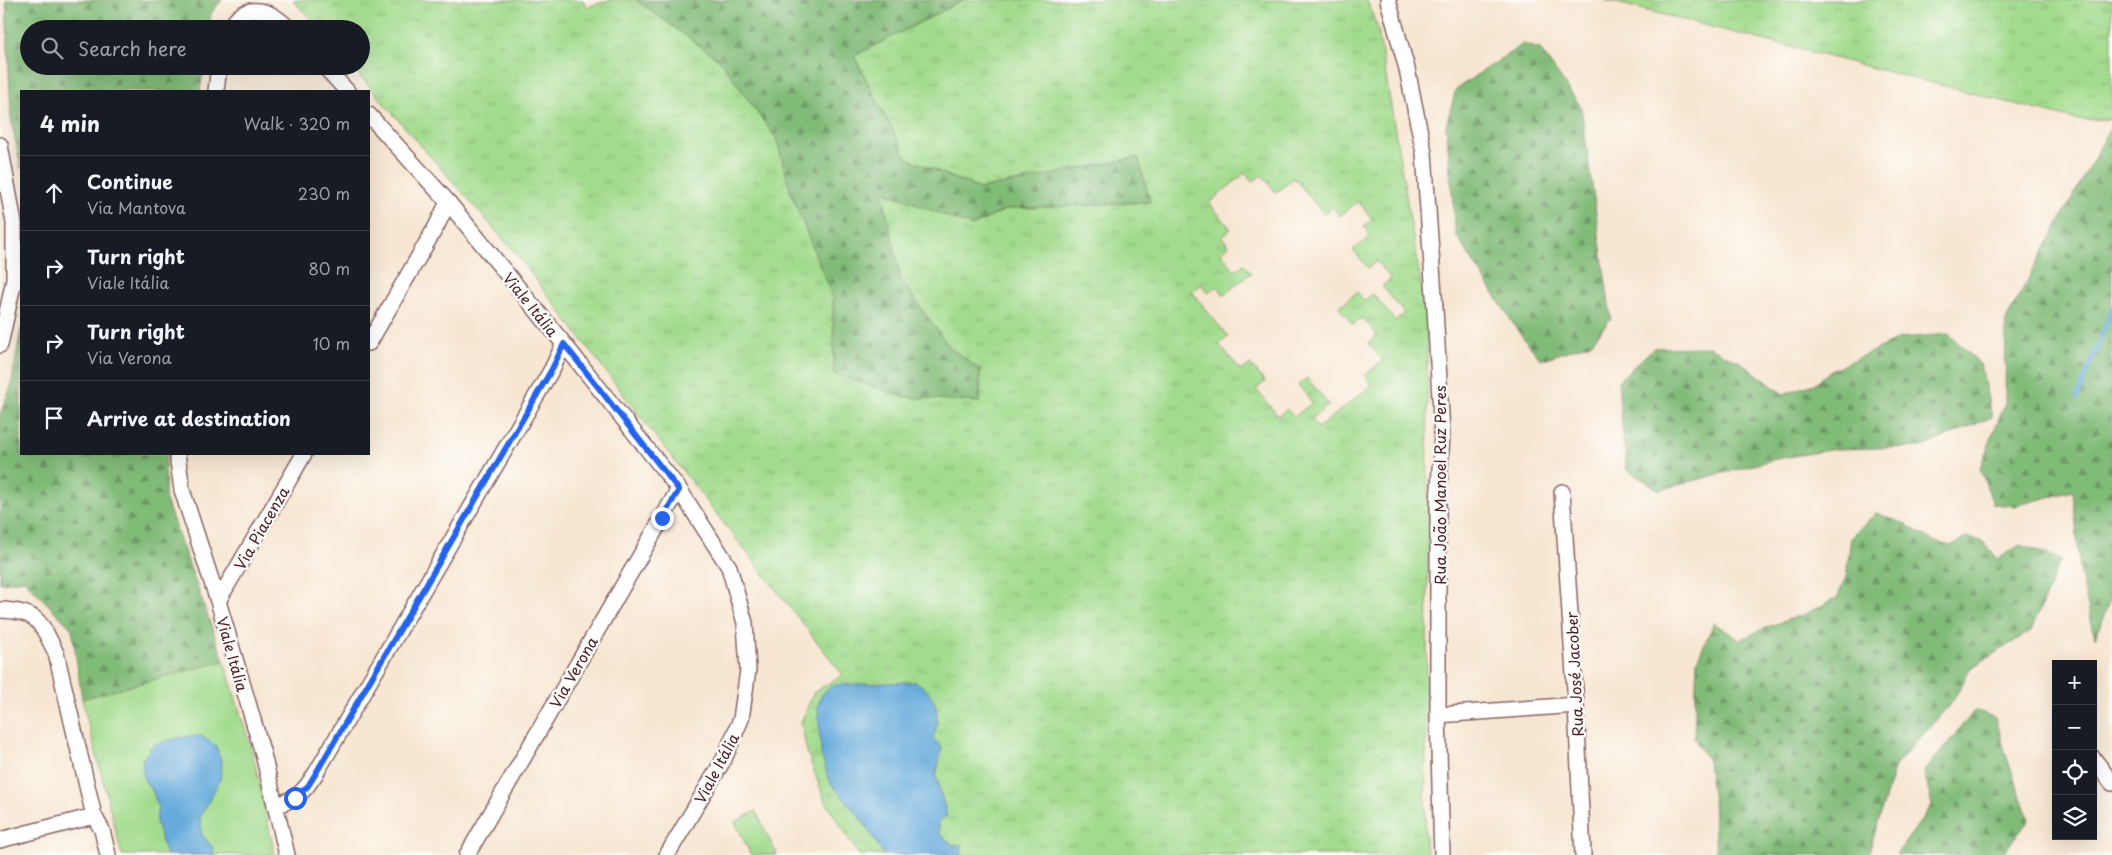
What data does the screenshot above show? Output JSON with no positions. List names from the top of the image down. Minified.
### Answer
{"streets":{"street":["Viale Itália","Rua João Manoel Ruz Peres","Via Piacenza","Via Verona","Rua José Jacober"]},"crossings":[["Viale Itália","Via Piacenza"],["Viale Itália","Via Verona"]],"page":{"search":"Search here","heading":["4 min","Walk · 320 m"],"list":[["Continue","Via Mantova","230 m"],["Turn right","Viale Itália","80 m"],["Turn right","Via Verona","10 m"],"Arrive at destination"],"map_buttons":["+","−"]}}
